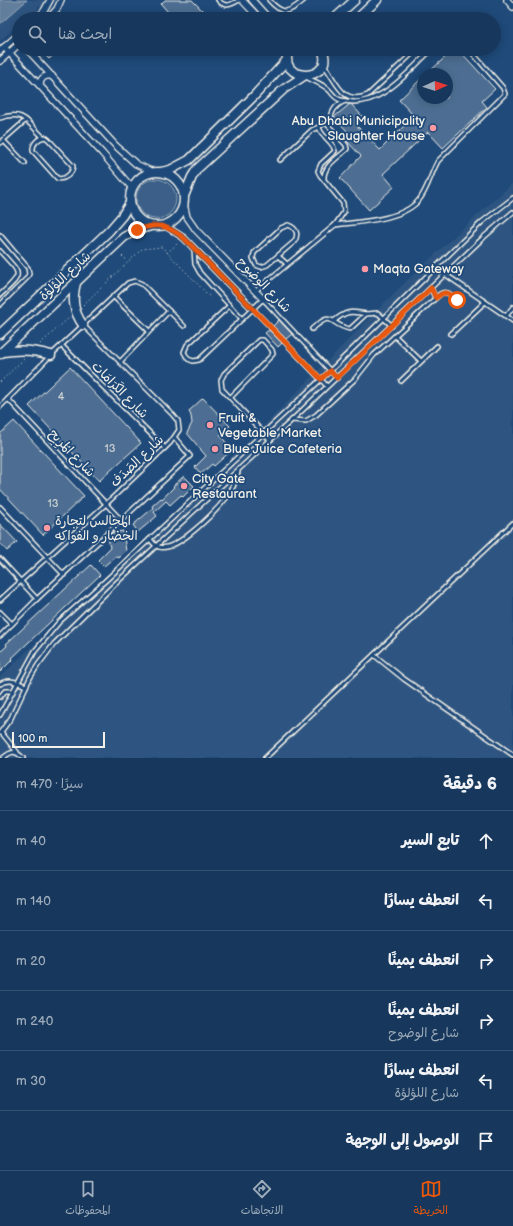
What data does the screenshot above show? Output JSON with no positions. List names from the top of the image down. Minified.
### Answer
{"streets":{"street":["شارع اللؤلؤة","شارع الوضوح"],"lane":["شارع الكَرَامَات","شارع المُرِيح","شارع الصَدَف"]},"crossings":[["شارع اللؤلؤة","شارع الوضوح"],["شارع الكَرَامَات","شارع الصَدَف"],["شارع المُرِيح","شارع الصَدَف"]],"places":["Abu Dhabi Municipality Slaughter House","Maqta Gateway","Fruit & Vegetable Market","Blue Juice Cafeteria","City Gate Restaurant","المجالس لتجارة الخضار و الفواكه"],"house_numbers":["4","13","13"],"scale_bar":"100 m","north":"right","page":{"search":"ابحث هنا","scale":"100 m","heading":["6 دقيقة","سيرًا · 470 m"],"list":[["تابع السير","40 m"],["انعطف يسارًا","140 m"],["انعطف يمينًا","20 m"],["انعطف يمينًا","شارع الوضوح","240 m"],["انعطف يسارًا","شارع اللؤلؤة","30 m"],"الوصول إلى الوجهة"],"nav":["الخريطة","الاتجاهات","المحفوظات"]}}
